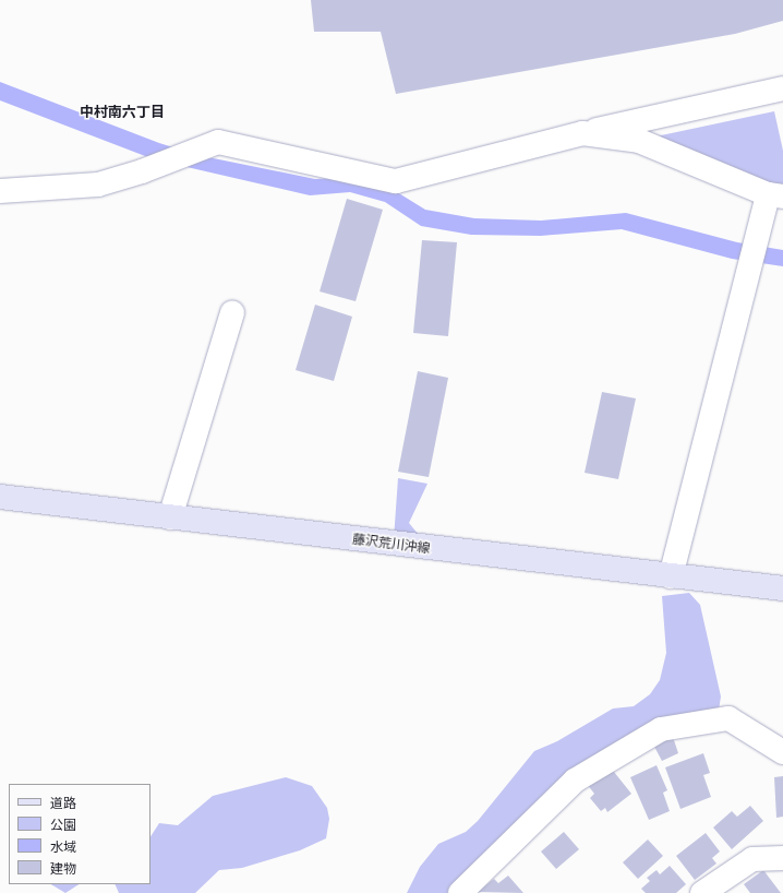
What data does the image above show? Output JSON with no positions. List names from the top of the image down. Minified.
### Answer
{"streets":{"main road":["藤沢荒川沖線"]},"districts":["中村南六丁目"],"legend":["道路","公園","水域","建物"]}
